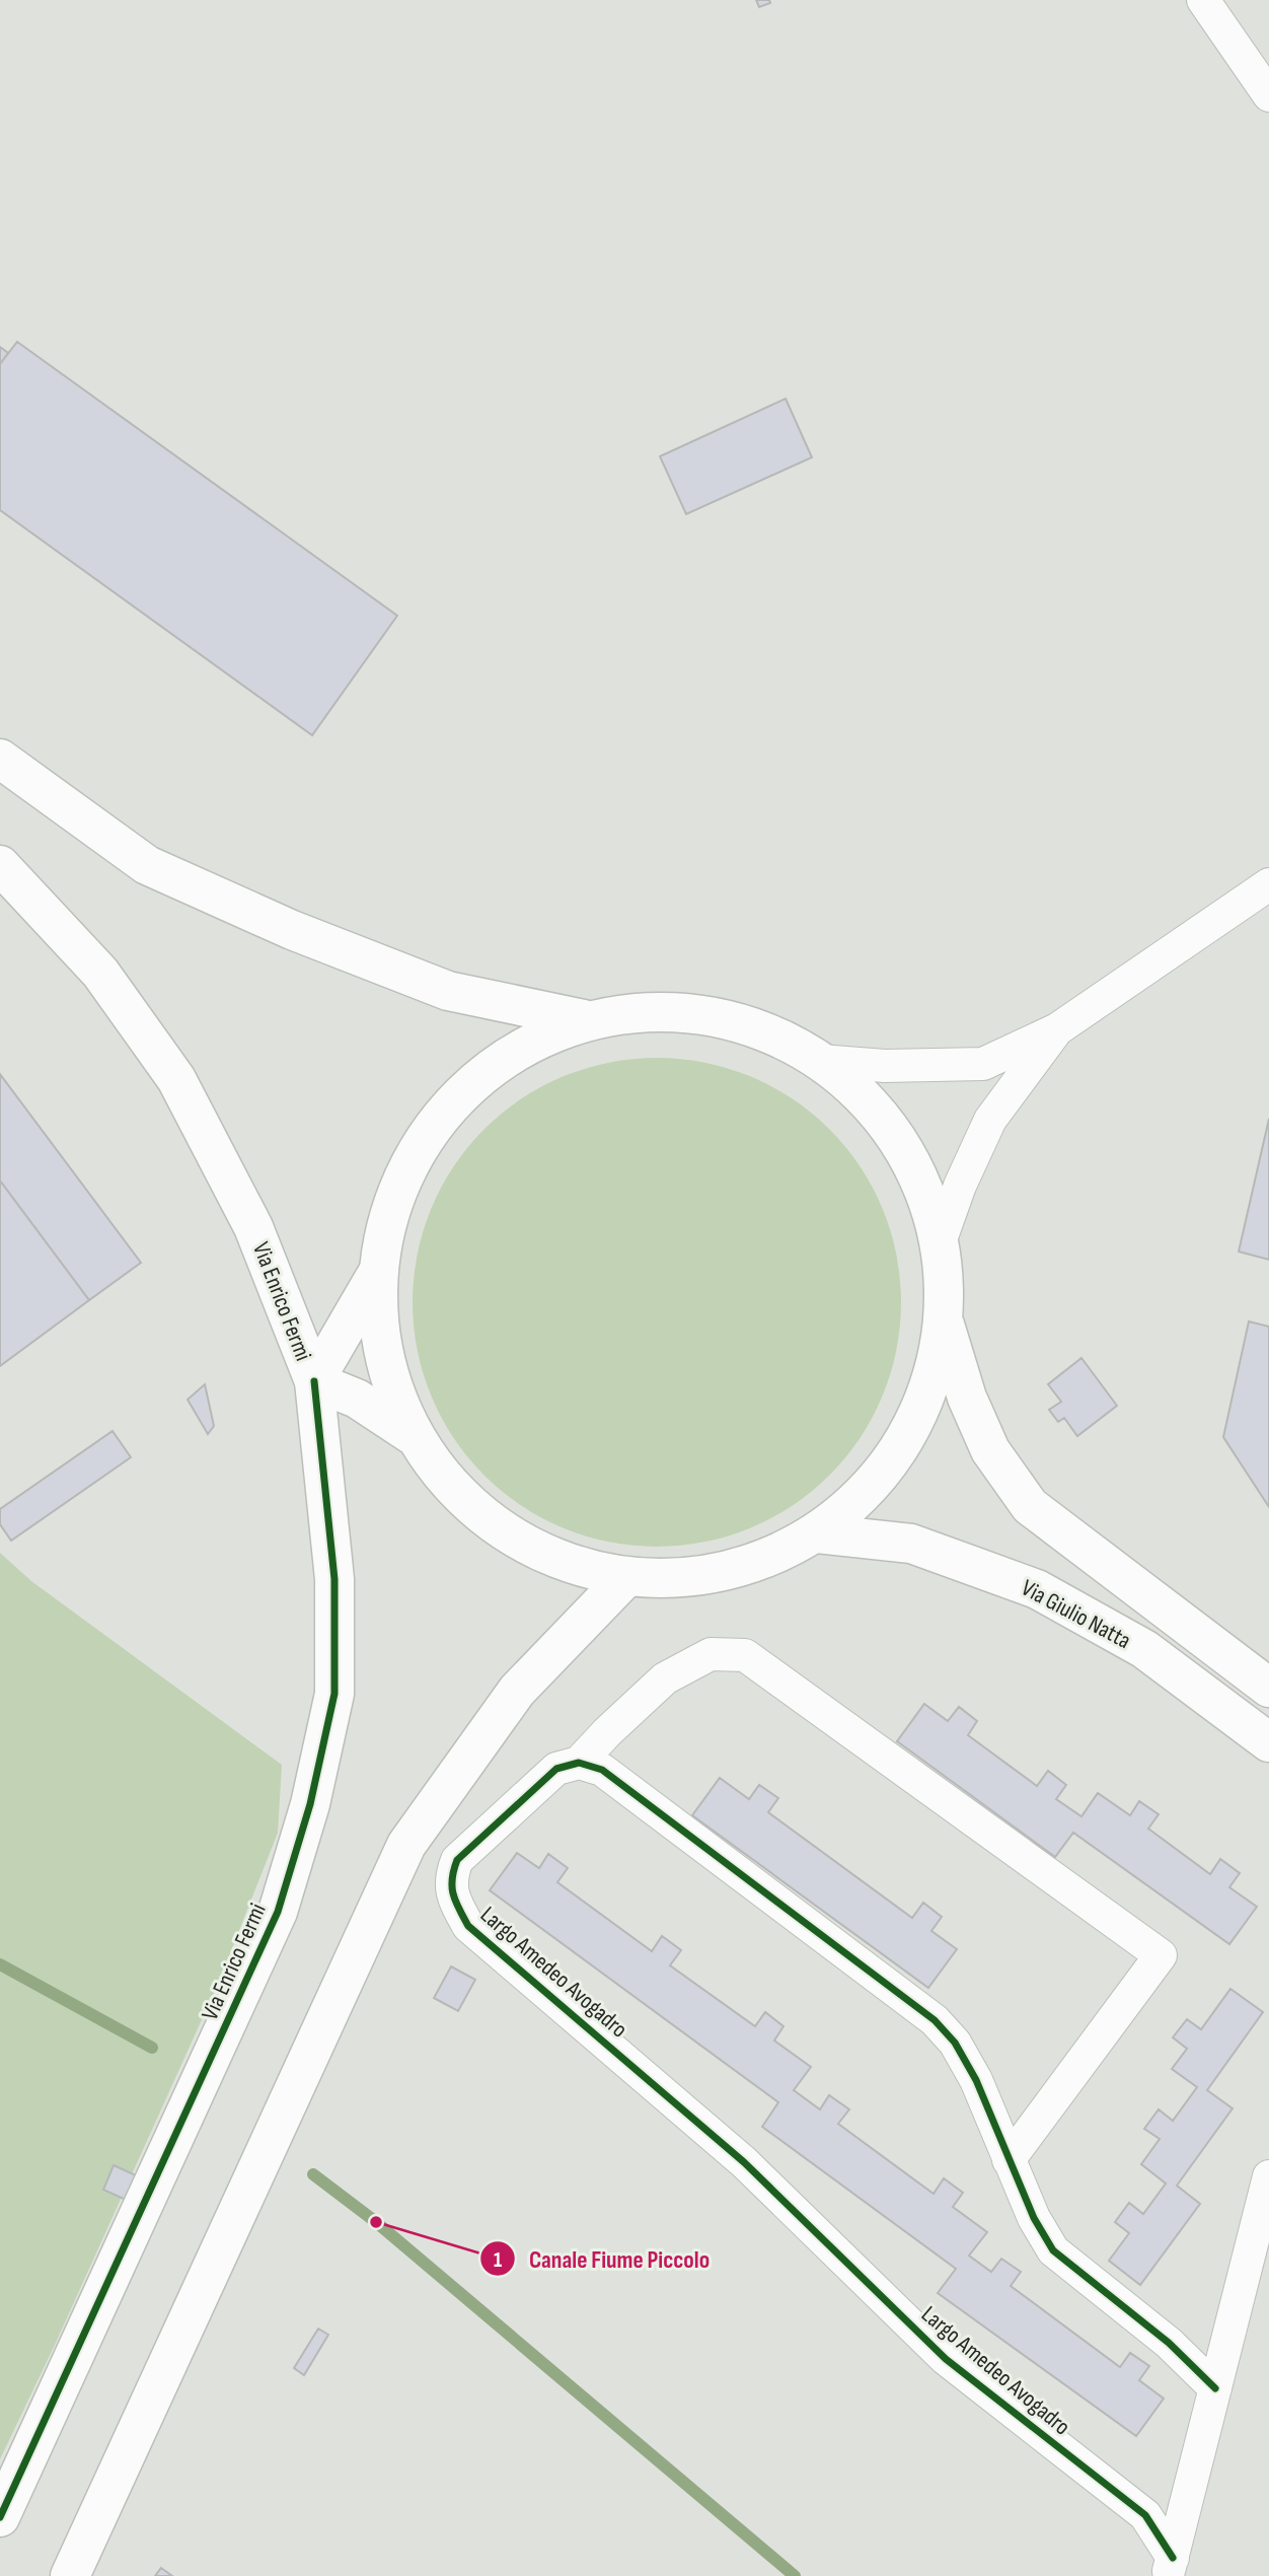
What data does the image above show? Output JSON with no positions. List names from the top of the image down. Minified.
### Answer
{"streets":{"main road":["Via Enrico Fermi","Via Giulio Natta"],"street":["Largo Amedeo Avogadro"]},"places":["Canale Fiume Piccolo"]}
